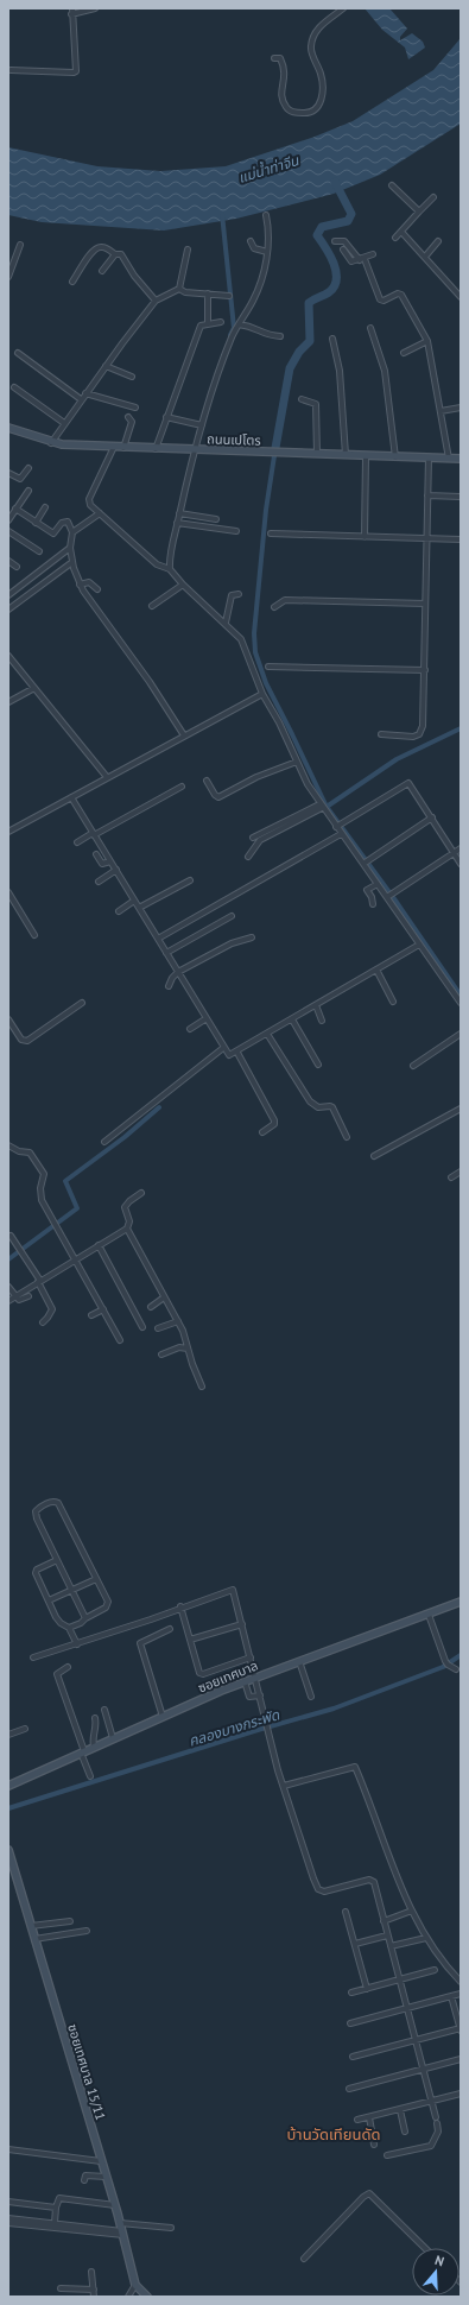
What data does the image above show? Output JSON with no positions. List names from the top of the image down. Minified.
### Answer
{"streets":{"street":["ถนนเปโตร","ซอยเทศบาล","ซอยเทศบาล 15/11"]},"districts":["บ้านวัดเทียนดัด"],"water":["แม่น้ำท่าจีน","คลองบางกระพัด"],"north":"top"}
